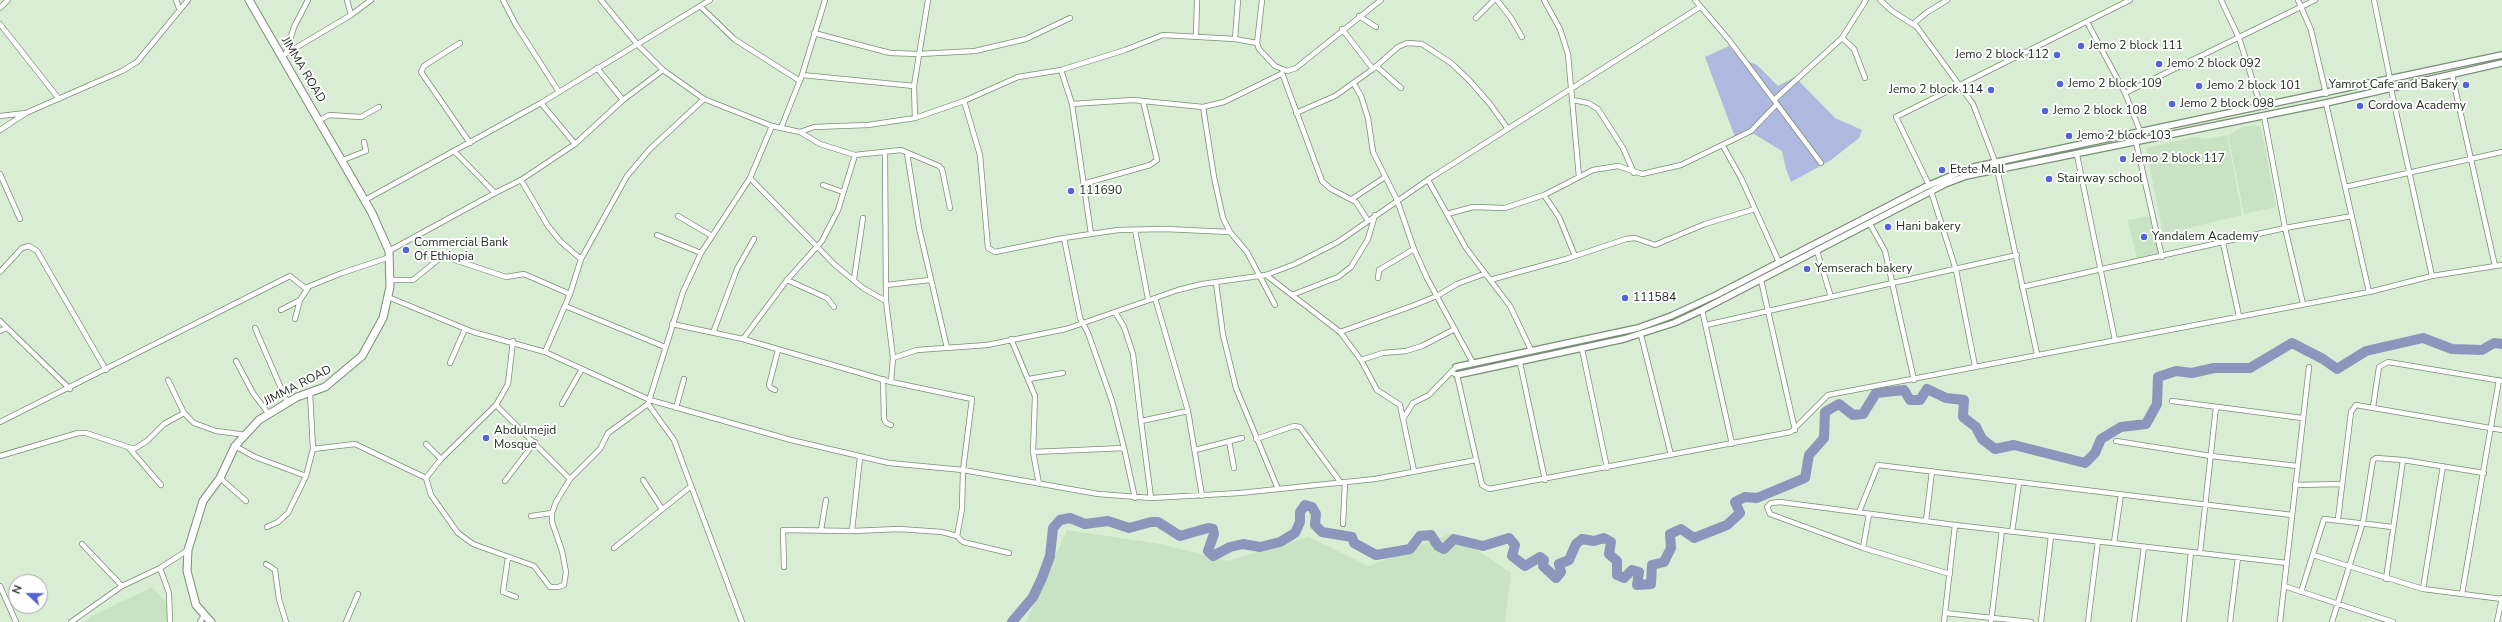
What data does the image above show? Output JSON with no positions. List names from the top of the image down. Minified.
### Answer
{"streets":{"highway":["JIMMA ROAD"]},"places":["Jemo 2 block 111","Jemo 2 block 112","Jemo 2 block 092","Jemo 2 block 109","Yamrot Cafe and Bakery","Jemo 2 block 101","Jemo 2 block 114","Jemo 2 block 098","Cordova Academy","Jemo 2 block 108","Jemo 2 block 103","Jemo 2 block 117","Etete Mall","Stairway school","111690","Hani bakery","Yandalem Academy","Commercial Bank Of Ethiopia","Yemserach bakery","111584","Abdulmejid Mosque"],"north":"left"}
